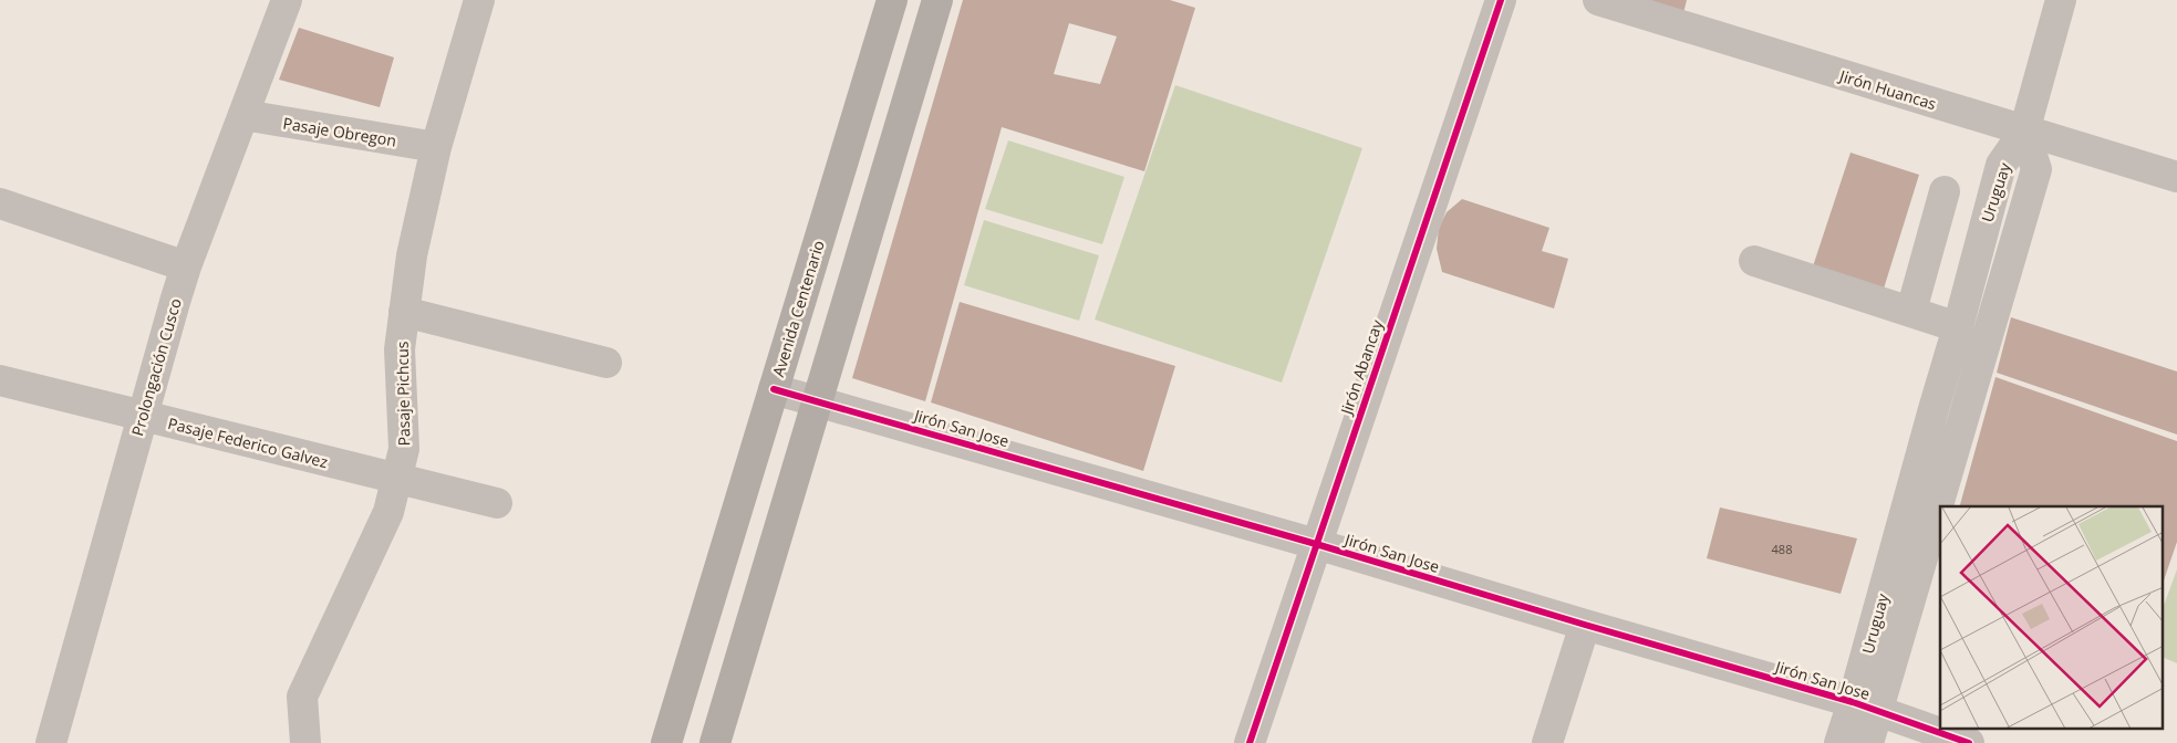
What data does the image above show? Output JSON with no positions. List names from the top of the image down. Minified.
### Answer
{"streets":{"main road":["Avenida Centenario"],"street":["Jirón Huancas","Pasaje Obregon","Uruguay","Prolongación Cusco","Jirón Abancay","Pasaje Pichcus","Jirón San Jose","Pasaje Federico Galvez"]},"crossings":[["Jirón Huancas","Uruguay"],["Pasaje Obregon","Prolongación Cusco"],["Pasaje Obregon","Pasaje Pichcus"],["Uruguay","Jirón San Jose"],["Avenida Centenario","Jirón San Jose"],["Prolongación Cusco","Pasaje Federico Galvez"],["Jirón Abancay","Jirón San Jose"],["Pasaje Pichcus","Pasaje Federico Galvez"]],"house_numbers":["488"]}
